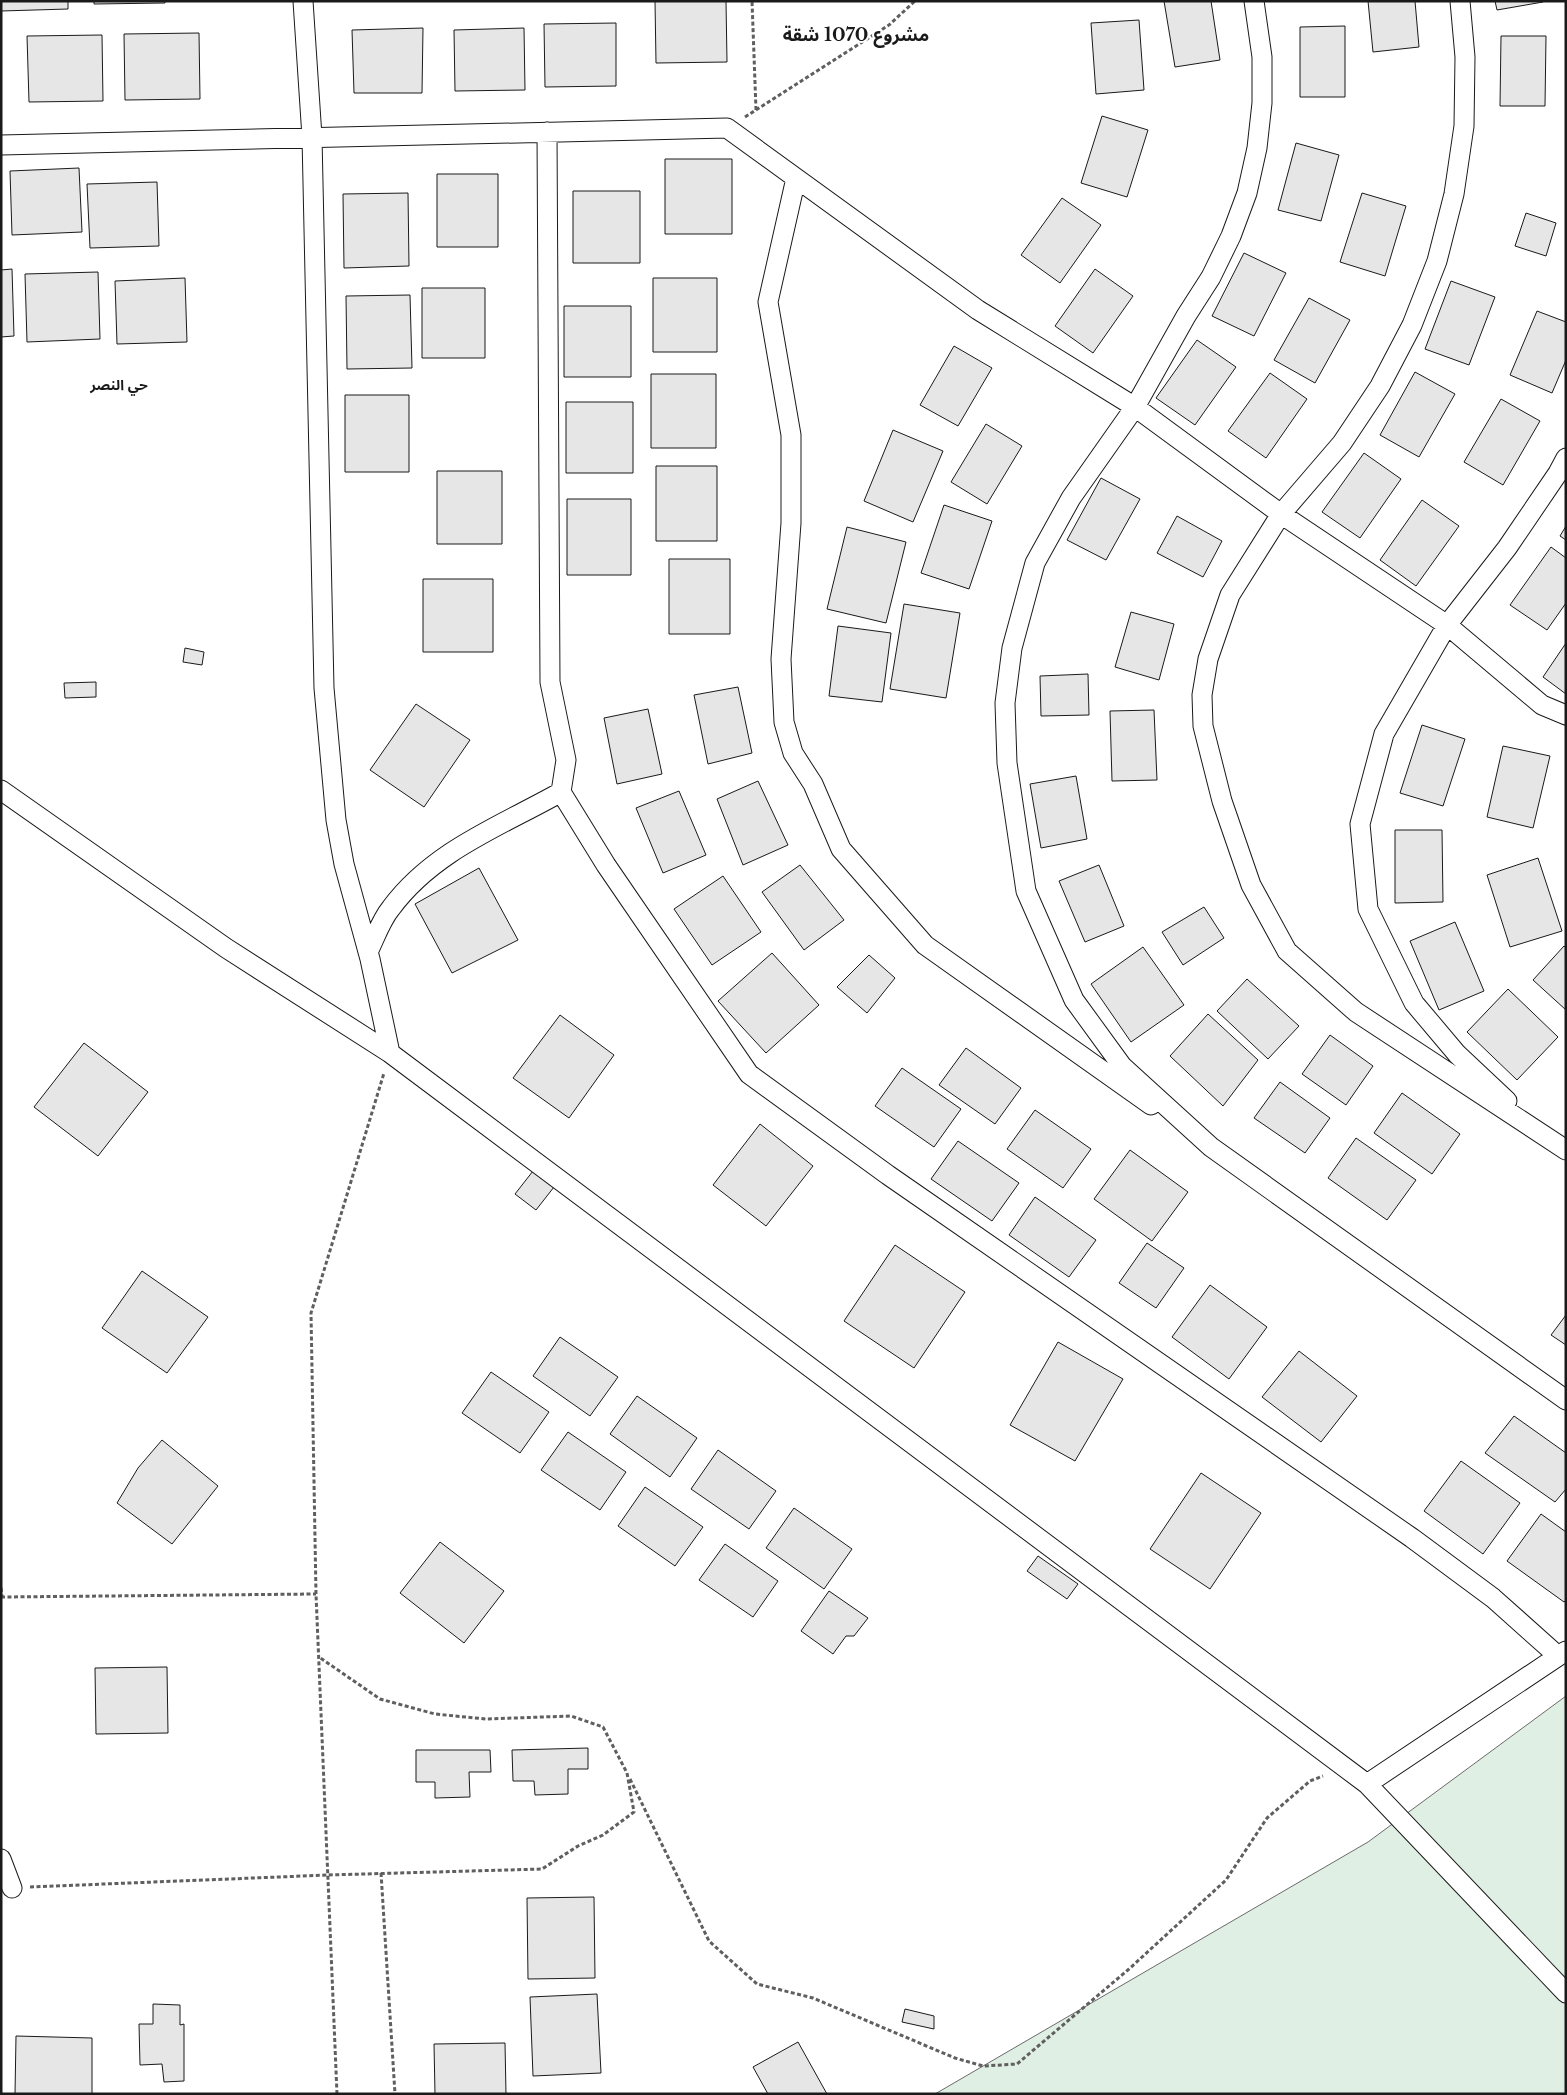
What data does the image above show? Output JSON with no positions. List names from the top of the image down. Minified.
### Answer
{"districts":["مشروع 1070 شقة","حي النصر"]}
